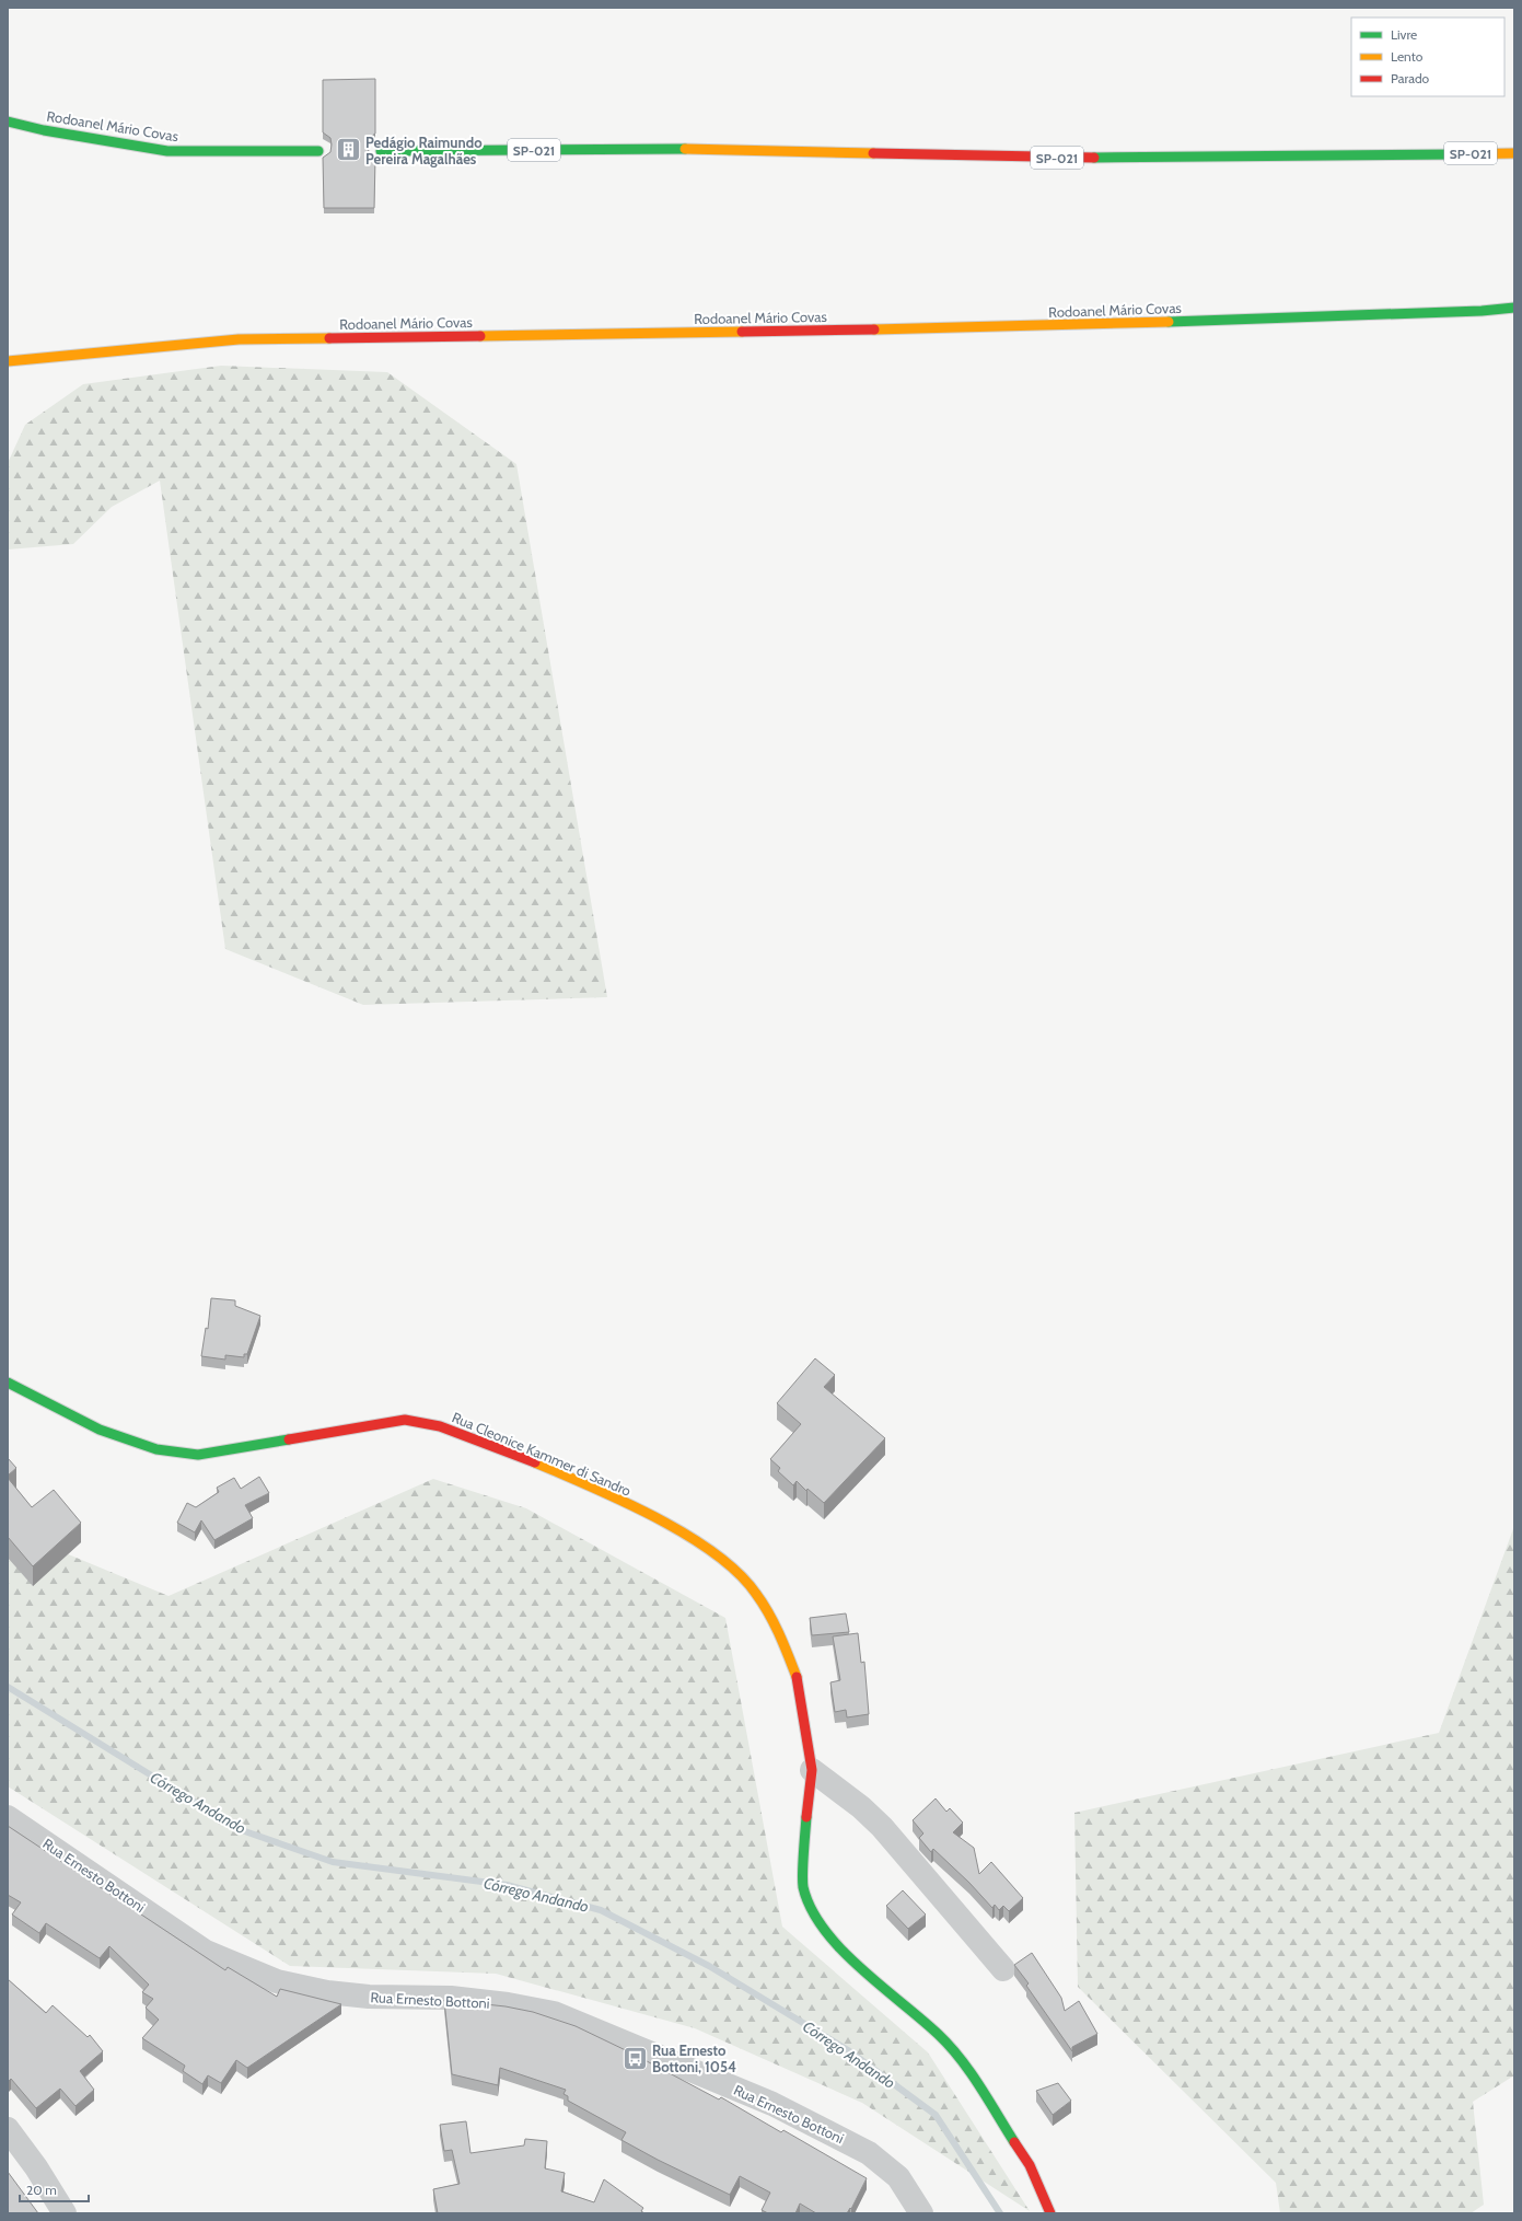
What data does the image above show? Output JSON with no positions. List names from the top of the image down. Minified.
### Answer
{"streets":{"main road":["Rodoanel Mário Covas","SP-021","Rua Cleonice Kammer di Sandro"],"street":["Rua Ernesto Bottoni"]},"water":["Córrego Andando"],"places":{"building":["Pedágio Raimundo Pereira Magalhães"],"bus stop":["Rua Ernesto Bottoni, 1054"]},"legend":["Livre","Lento","Parado"],"scale_bar":"20 m"}
